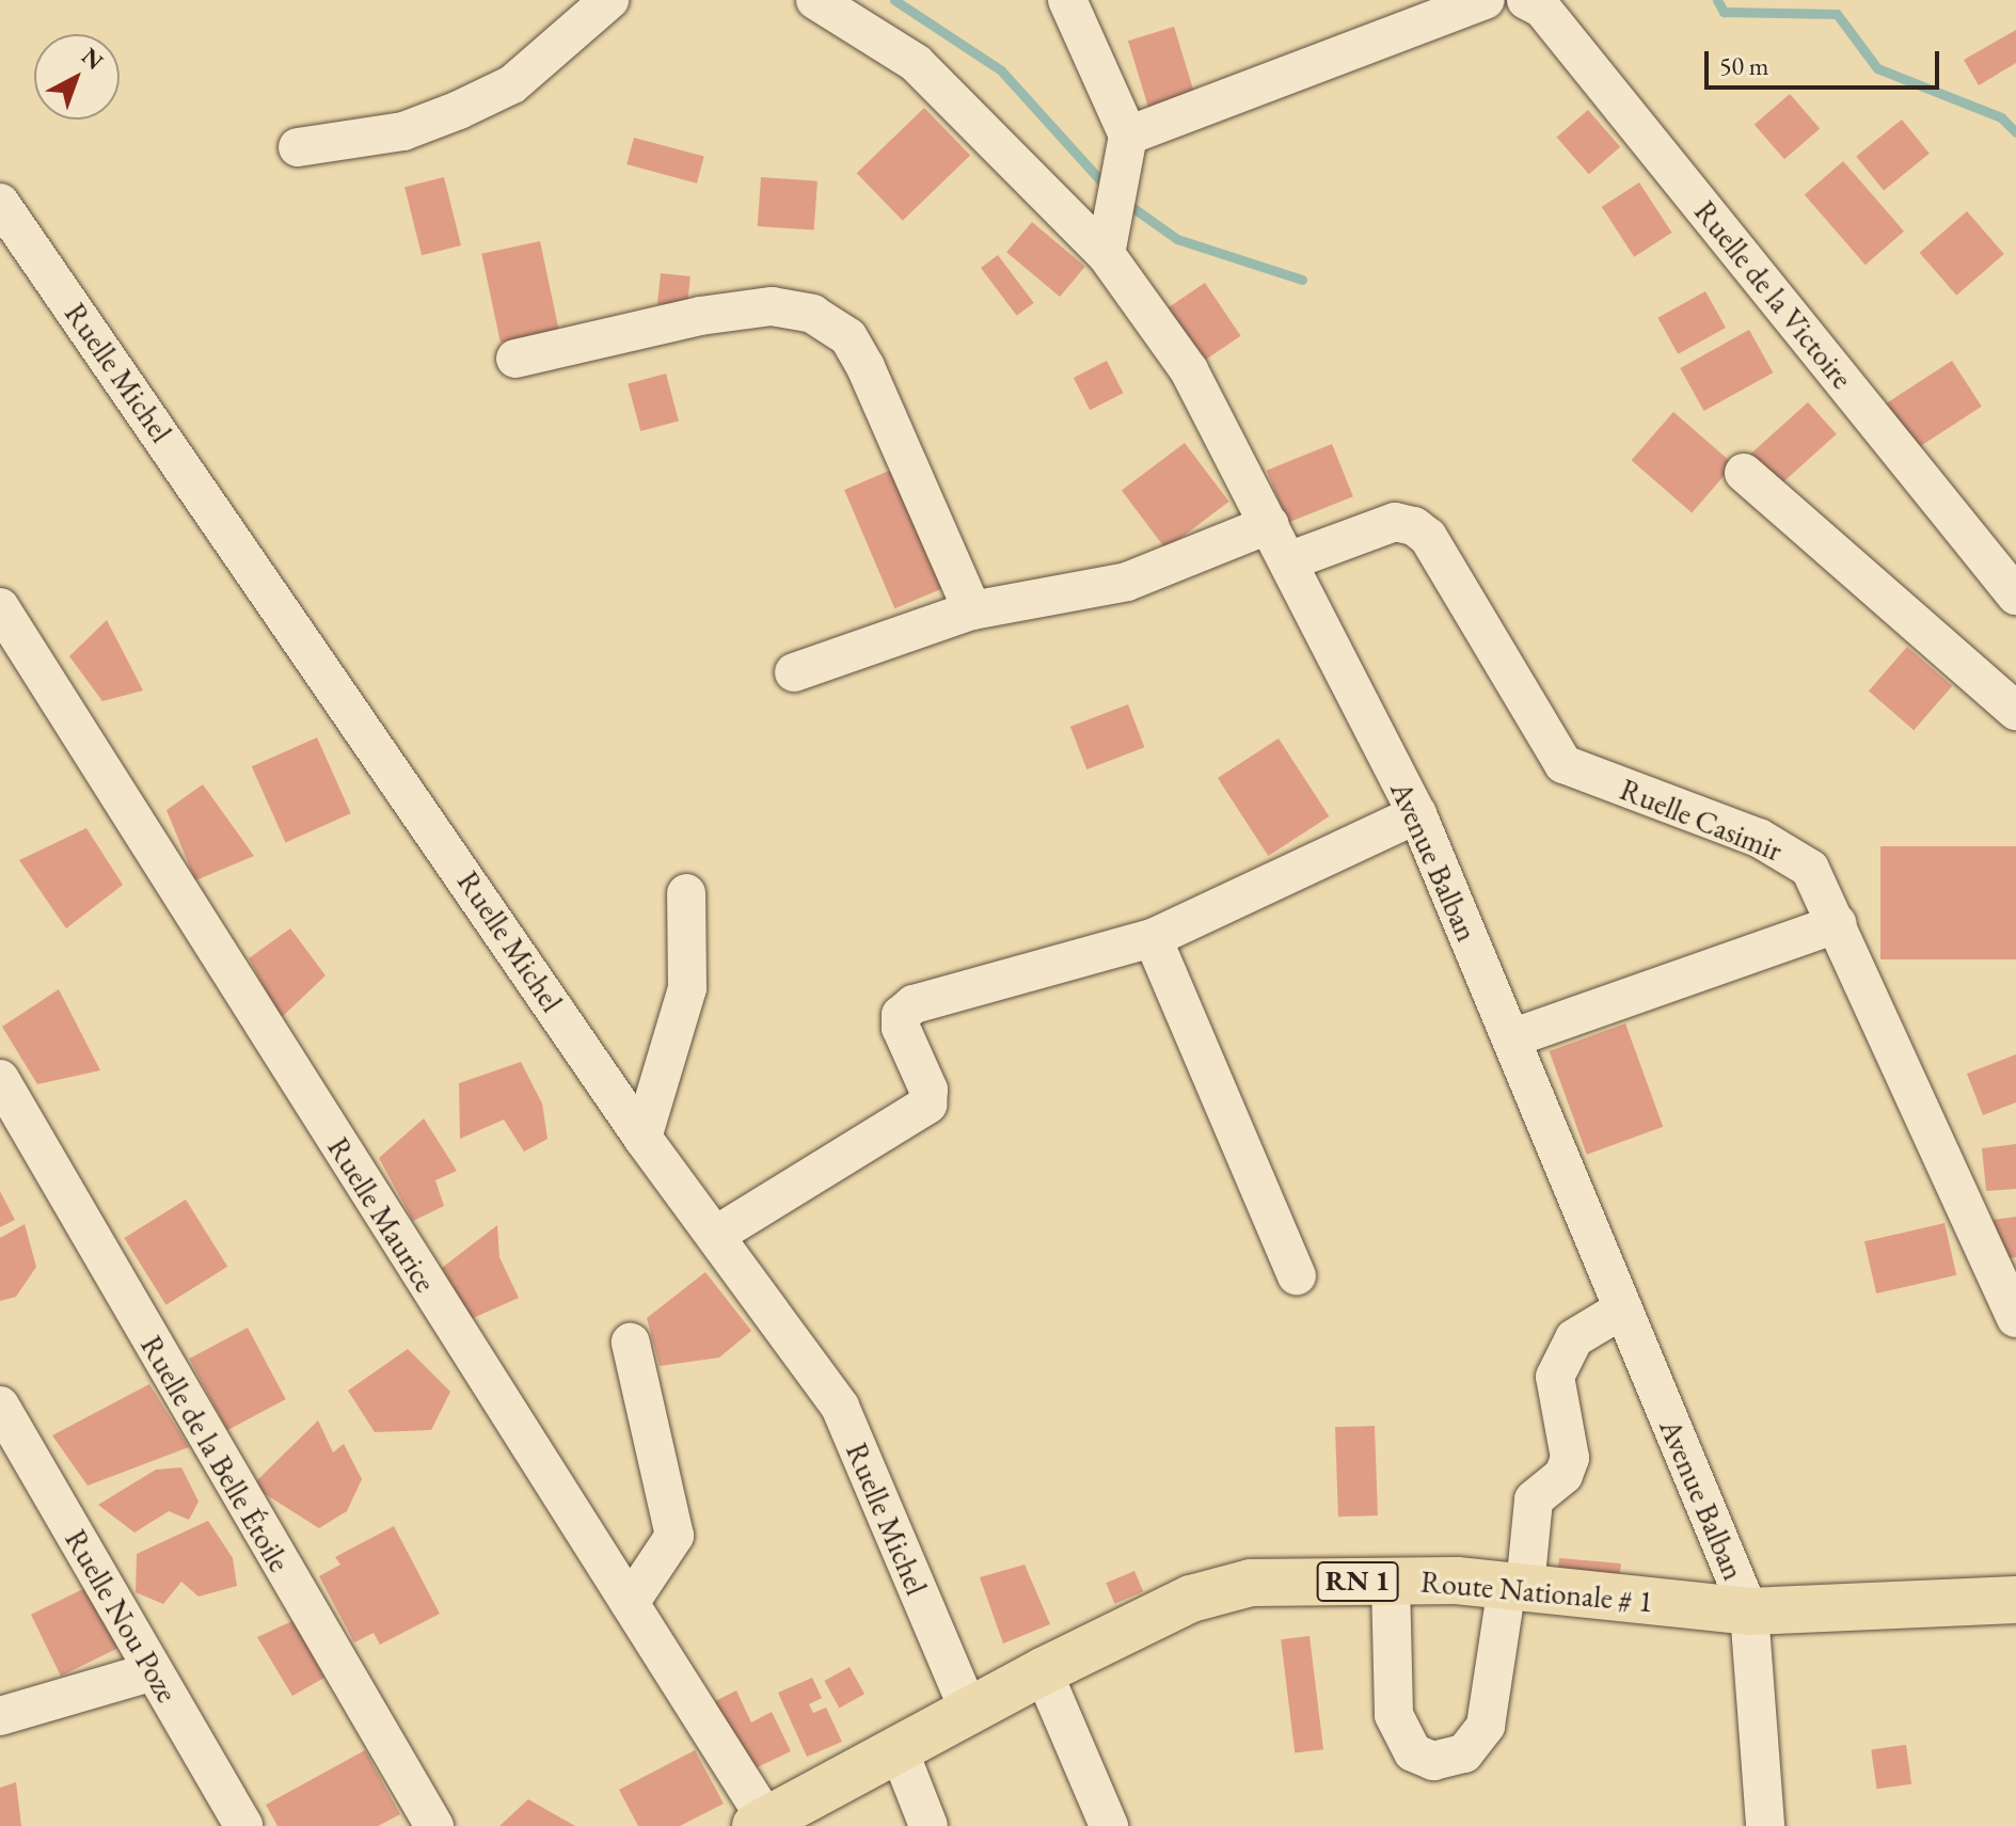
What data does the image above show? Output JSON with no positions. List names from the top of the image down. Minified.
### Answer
{"streets":{"main road":["RN 1","Route Nationale # 1"],"street":["Ruelle de la Victoire","Ruelle Michel","Ruelle Casimir","Avenue Balban","Ruelle Maurice","Ruelle de la Belle Étoile","Ruelle Nou Poze"]},"crossings":[["Ruelle Michel","Route Nationale # 1"],["Ruelle Casimir","Avenue Balban"],["Avenue Balban","Route Nationale # 1"],["Ruelle Maurice","Route Nationale # 1"]],"scale_bar":"50 m","north":"top right"}
